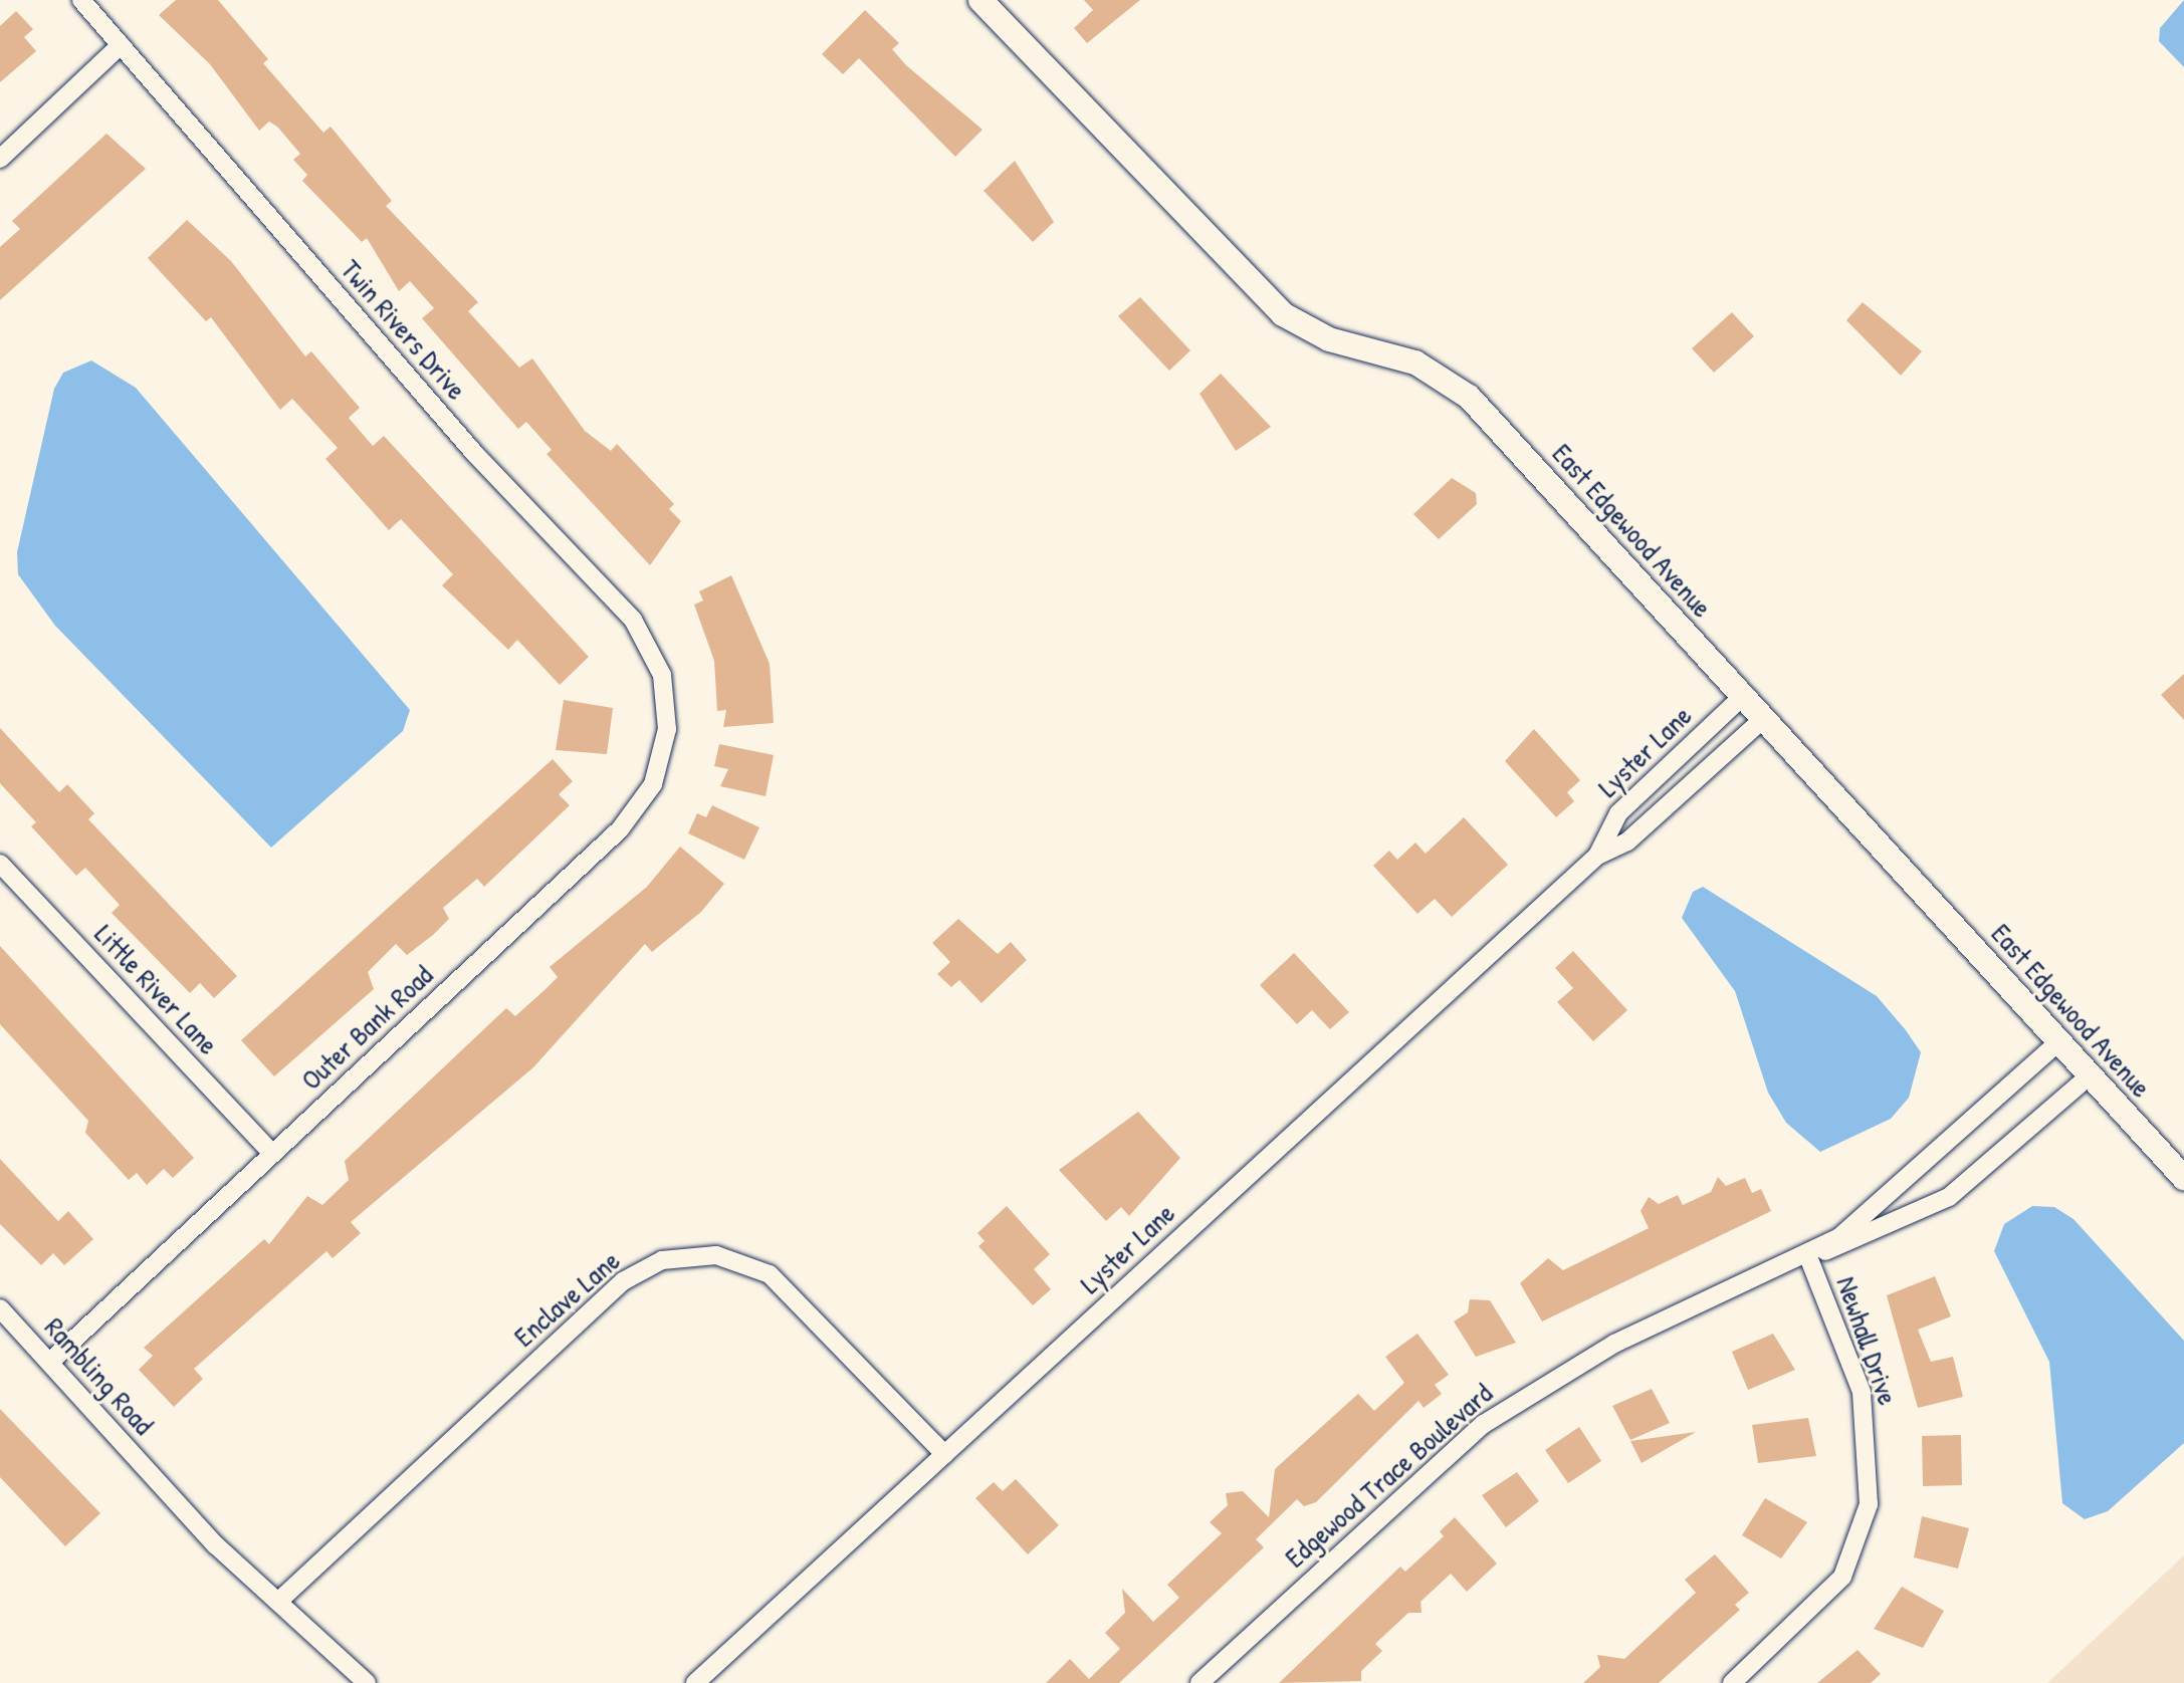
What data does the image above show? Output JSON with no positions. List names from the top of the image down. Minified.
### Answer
{"streets":{"main road":["East Edgewood Avenue"],"street":["Twin Rivers Drive","Lyster Lane","Little River Lane","Outer Bank Road","Enclave Lane","Newhall Drive","Rambling Road","Edgewood Trace Boulevard"]},"crossings":[["Twin Rivers Drive","Outer Bank Road"],["East Edgewood Avenue","Lyster Lane"],["East Edgewood Avenue","Edgewood Trace Boulevard"],["Lyster Lane","Enclave Lane"],["Little River Lane","Outer Bank Road"],["Outer Bank Road","Rambling Road"],["Enclave Lane","Rambling Road"],["Newhall Drive","Edgewood Trace Boulevard"]]}
